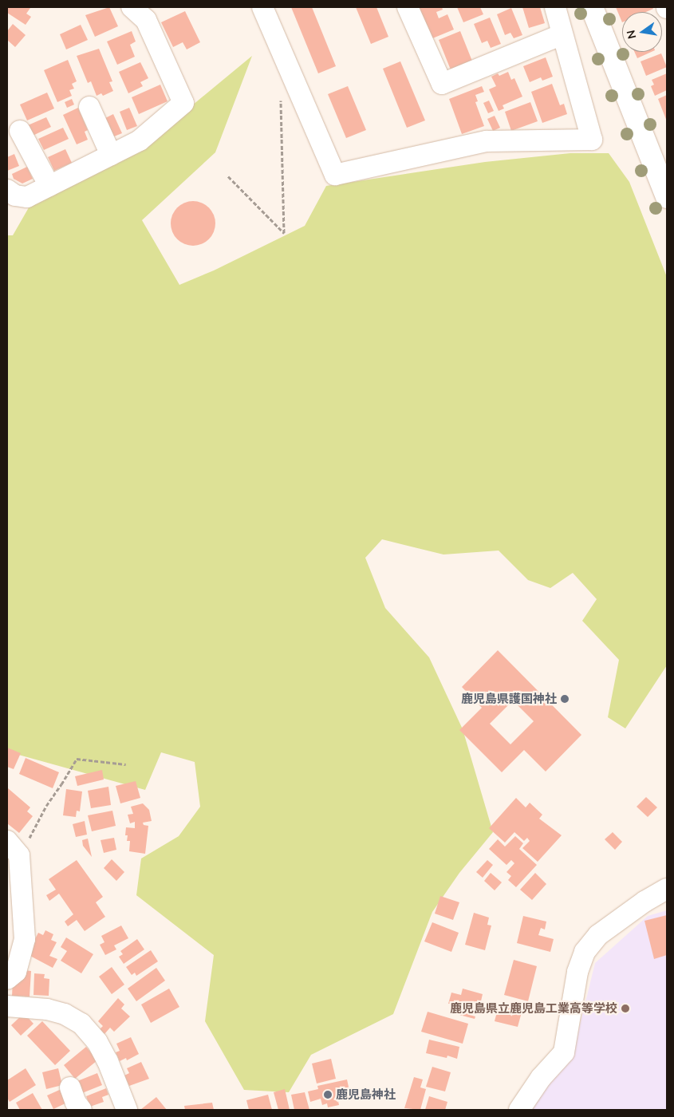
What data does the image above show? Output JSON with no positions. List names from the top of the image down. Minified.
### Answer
{"places":["鹿児島県護国神社","鹿児島県立鹿児島工業高等学校","鹿児島神社"],"north":"left"}
